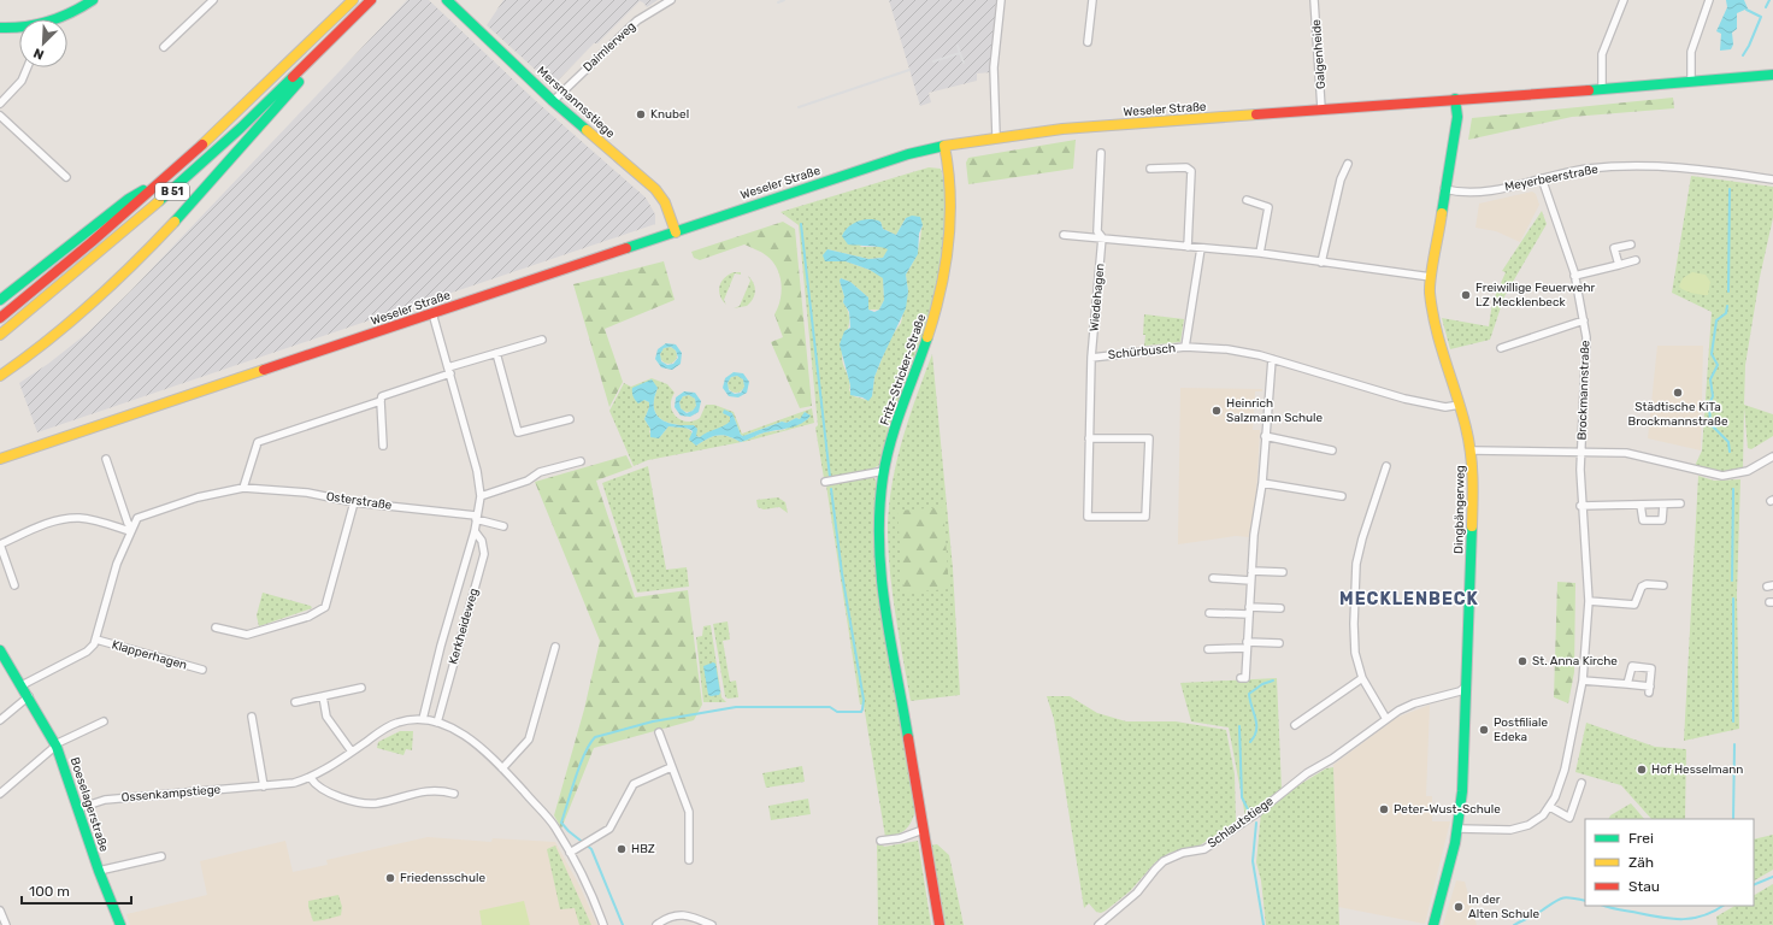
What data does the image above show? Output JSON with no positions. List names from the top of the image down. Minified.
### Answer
{"streets":{"main road":["Mersmannsstiege","Weseler Straße","B 51","Fritz-Stricker-Straße","Dingbängerweg","Boeselagerstraße"],"street":["Daimlerweg","Galgenheide","Meyerbeerstraße","Wiedehagen","Schürbusch","Brockmannstraße","Osterstraße","Kerkheideweg","Klapperhagen","Ossenkampstiege","Schlautstiege"]},"crossings":[["Daimlerweg","Mersmannsstiege"],["Galgenheide","Weseler Straße"],["Mersmannsstiege","Weseler Straße"],["Weseler Straße","Fritz-Stricker-Straße"],["Weseler Straße","Dingbängerweg"],["Weseler Straße","Kerkheideweg"],["Meyerbeerstraße","Brockmannstraße"],["Meyerbeerstraße","Dingbängerweg"],["Wiedehagen","Schürbusch"],["Schürbusch","Dingbängerweg"],["Brockmannstraße","Dingbängerweg"],["Osterstraße","Kerkheideweg"],["Dingbängerweg","Schlautstiege"],["Kerkheideweg","Ossenkampstiege"],["Ossenkampstiege","Boeselagerstraße"]],"districts":["MECKLENBECK"],"places":["Knubel","Freiwillige Feuerwehr LZ Mecklenbeck","Städtische KiTa Brockmannstraße","Heinrich Salzmann Schule","St. Anna Kirche","Postfiliale Edeka","Hof Hesselmann","Peter-Wust-Schule","HBZ","Friedensschule","In der Alten Schule"],"legend":["Frei","Zäh","Stau"],"scale_bar":"100 m","north":"bottom left"}
